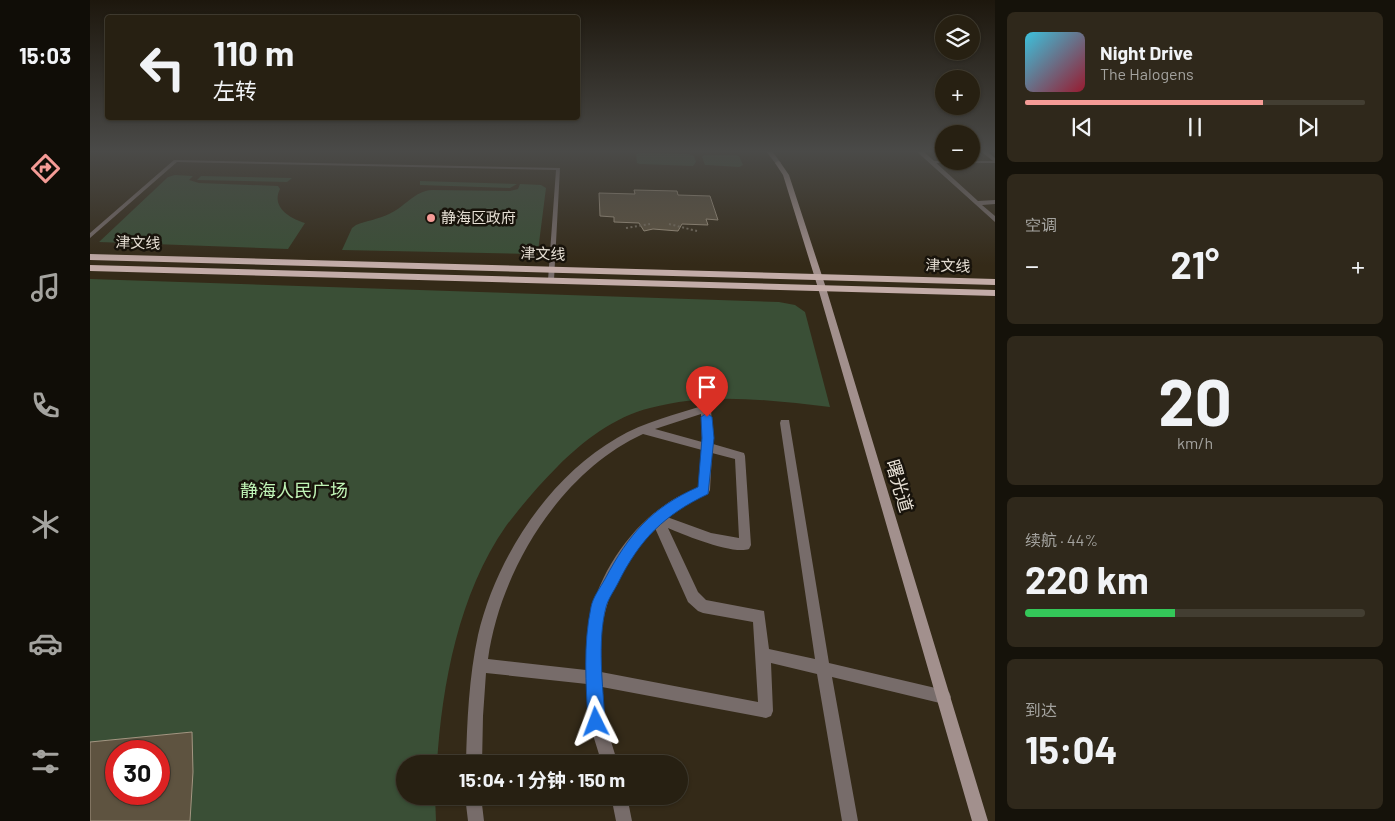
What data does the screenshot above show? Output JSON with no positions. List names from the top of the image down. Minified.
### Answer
{"streets":{"main road":["津文线"],"street":["曙光道"]},"crossings":[["津文线","曙光道"]],"parks":["静海人民广场"],"places":["静海区政府"],"page":{"tabs":"15:03","map_buttons":["+","−"],"turn":["110 m","左转"],"song":["Night Drive","The Halogens"],"tile":["空调",["20","km/h"],["续航 · 44%","220 km"],["到达","15:04"]],"heat":["−","21°","+"],"limit":"30","trip":"15:04 · 1 分钟 · 150 m"}}
